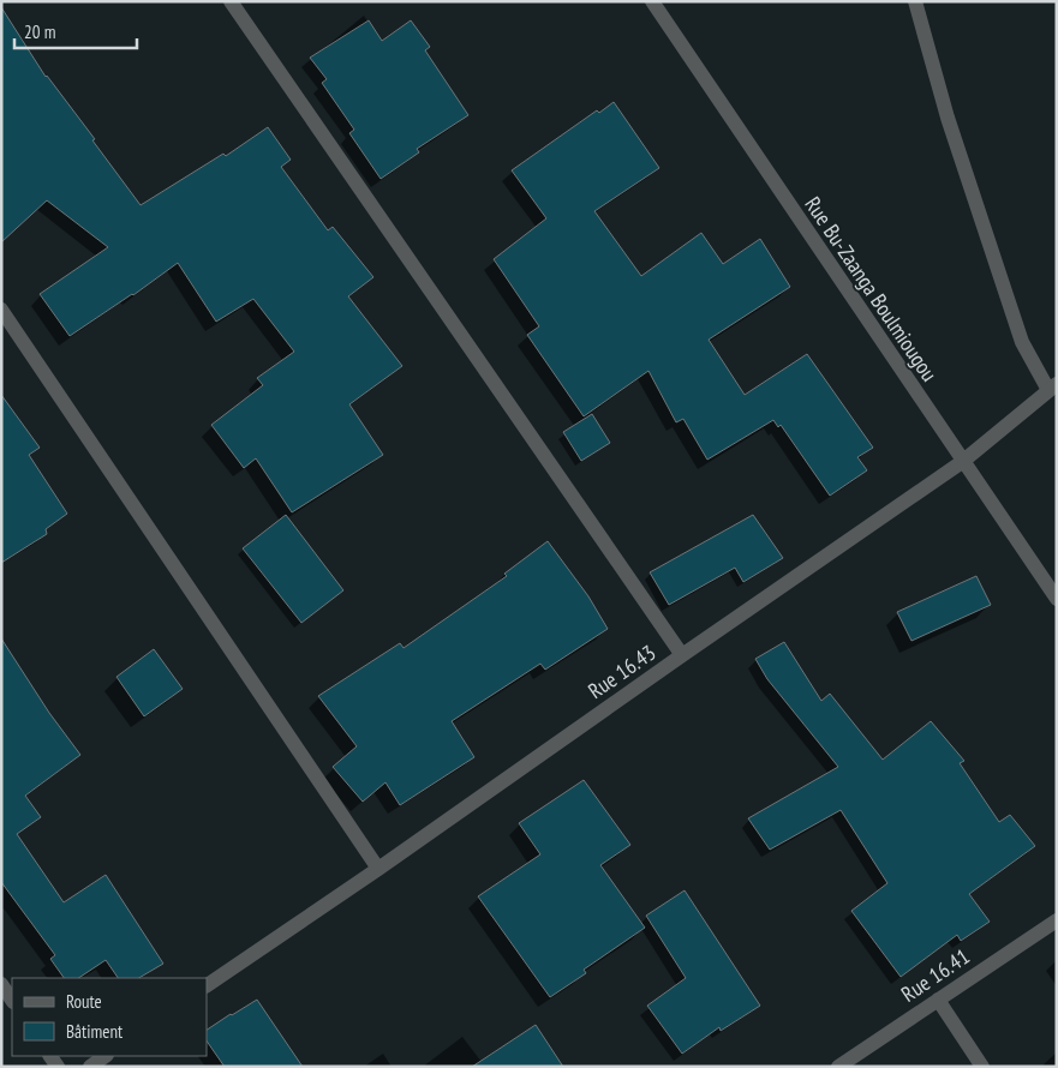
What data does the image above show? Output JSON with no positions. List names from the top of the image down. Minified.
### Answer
{"streets":{"street":["Rue Bu-Zaanga Boulmiougou","Rue 16.43","Rue 16.41"]},"crossings":[["Rue Bu-Zaanga Boulmiougou","Rue 16.43"]],"legend":["Route","Bâtiment"],"scale_bar":"20 m"}
